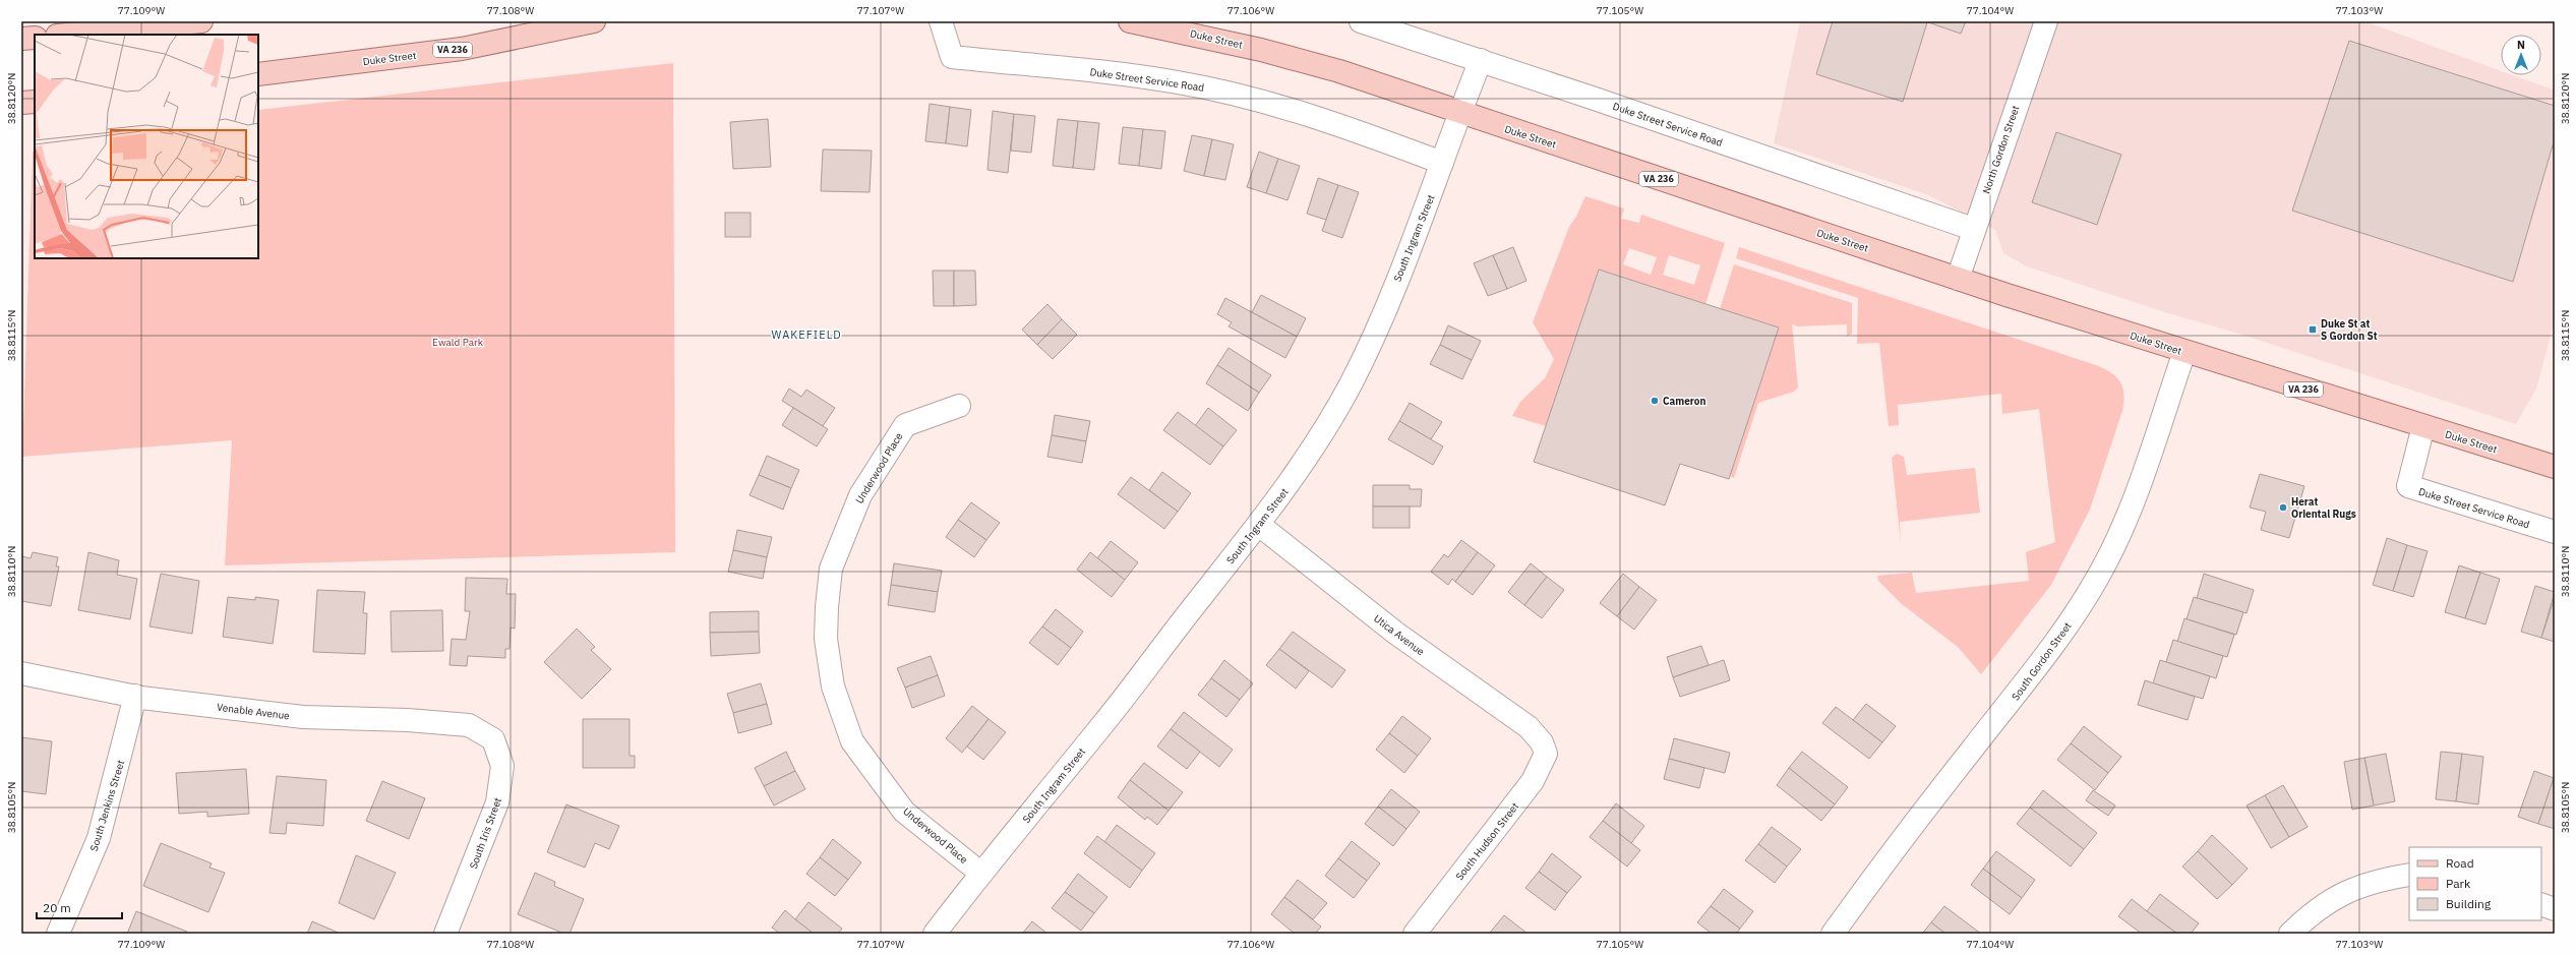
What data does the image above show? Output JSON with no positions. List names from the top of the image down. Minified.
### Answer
{"streets":{"main road":["Duke Street","VA 236"],"street":["Duke Street Service Road","North Gordon Street","South Ingram Street","Underwood Place","Utica Avenue","South Gordon Street","Venable Avenue","South Jenkins Street","South Iris Street","South Hudson Street"]},"crossings":[["Duke Street","Duke Street Service Road"],["Duke Street","North Gordon Street"],["Duke Street","South Ingram Street"],["Duke Street","South Gordon Street"],["Duke Street Service Road","North Gordon Street"],["Duke Street Service Road","South Ingram Street"],["South Ingram Street","Underwood Place"],["South Ingram Street","Utica Avenue"],["Utica Avenue","South Hudson Street"],["Venable Avenue","South Jenkins Street"],["Venable Avenue","South Iris Street"]],"districts":["WAKEFIELD"],"parks":["Ewald Park"],"places":{"transit":["Duke St at S Gordon St"],"other":["Cameron","Herat Oriental Rugs"]},"legend":["Road","Park","Building"],"scale_bar":"20 m","north":"top","coordinates":["77.109°W","77.108°W","77.107°W","77.106°W","77.105°W","77.104°W","77.103°W","38.8120°N","38.8115°N","38.8110°N","38.8105°N"]}
